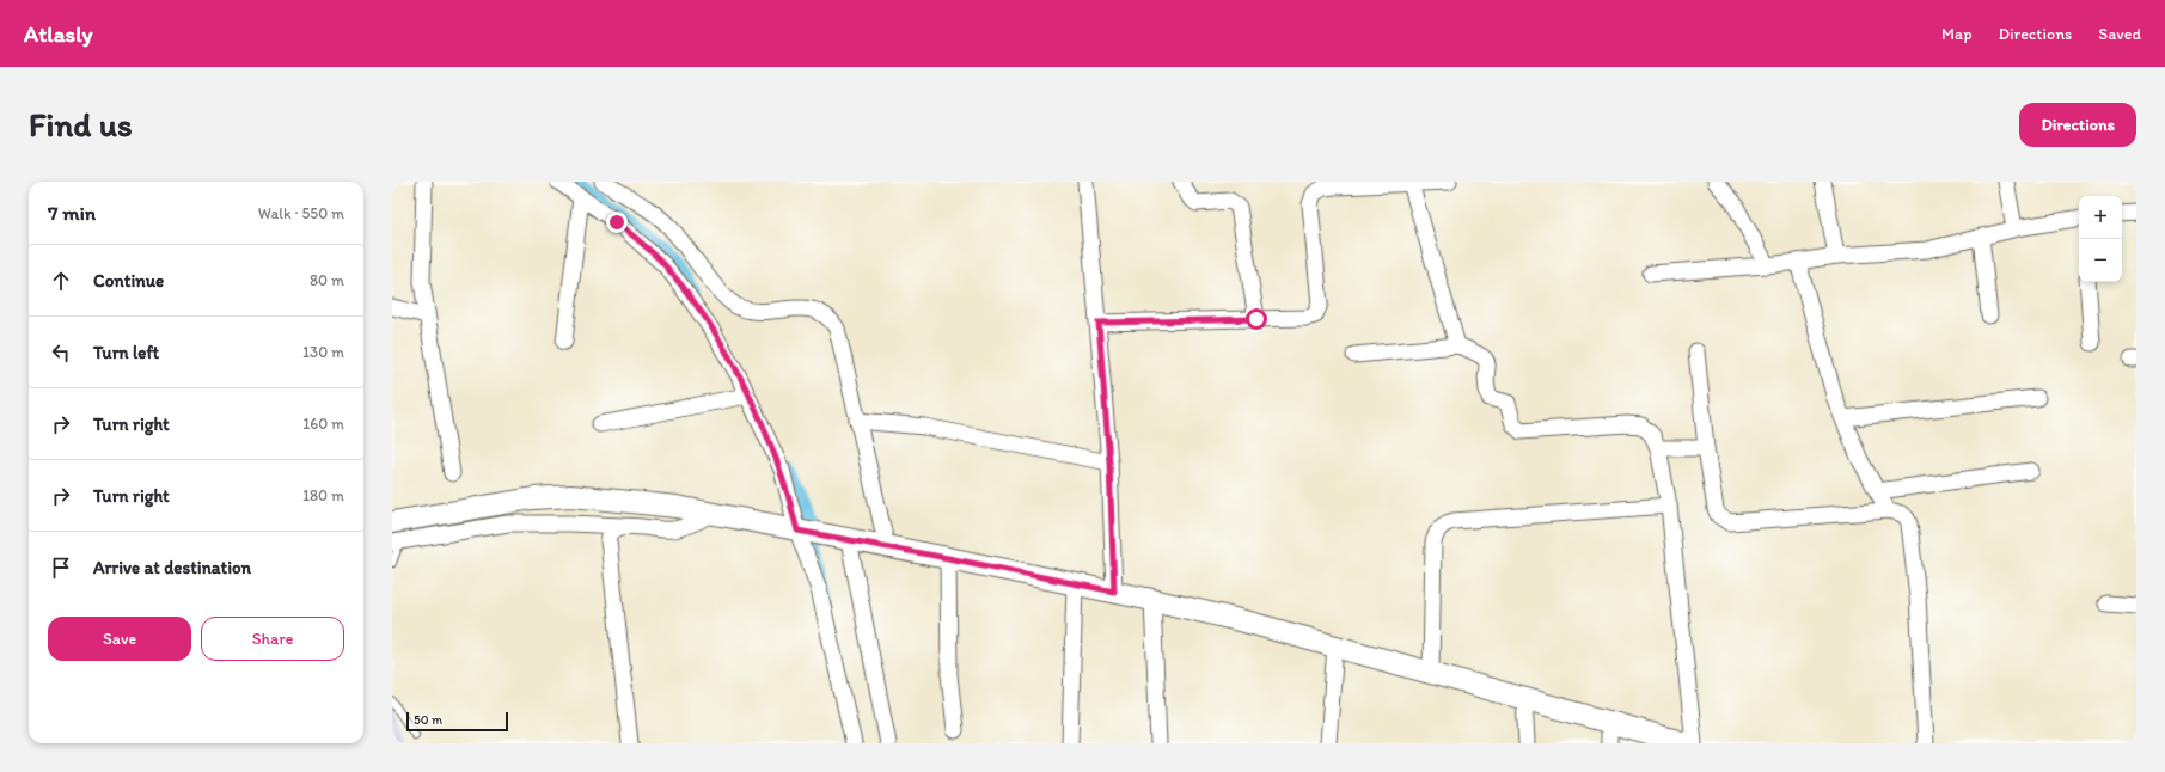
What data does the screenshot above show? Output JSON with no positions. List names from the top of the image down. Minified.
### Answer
{"scale_bar":"50 m","page":{"header":"Atlasly","nav":["Map","Directions","Saved"],"buttons":["Directions",["Save","Share"]],"title":"Find us","heading":["7 min","Walk · 550 m"],"map_buttons":["+","−"],"list":[["Continue","80 m"],["Turn left","130 m"],["Turn right","160 m"],["Turn right","180 m"],"Arrive at destination"],"scale":"50 m"}}
